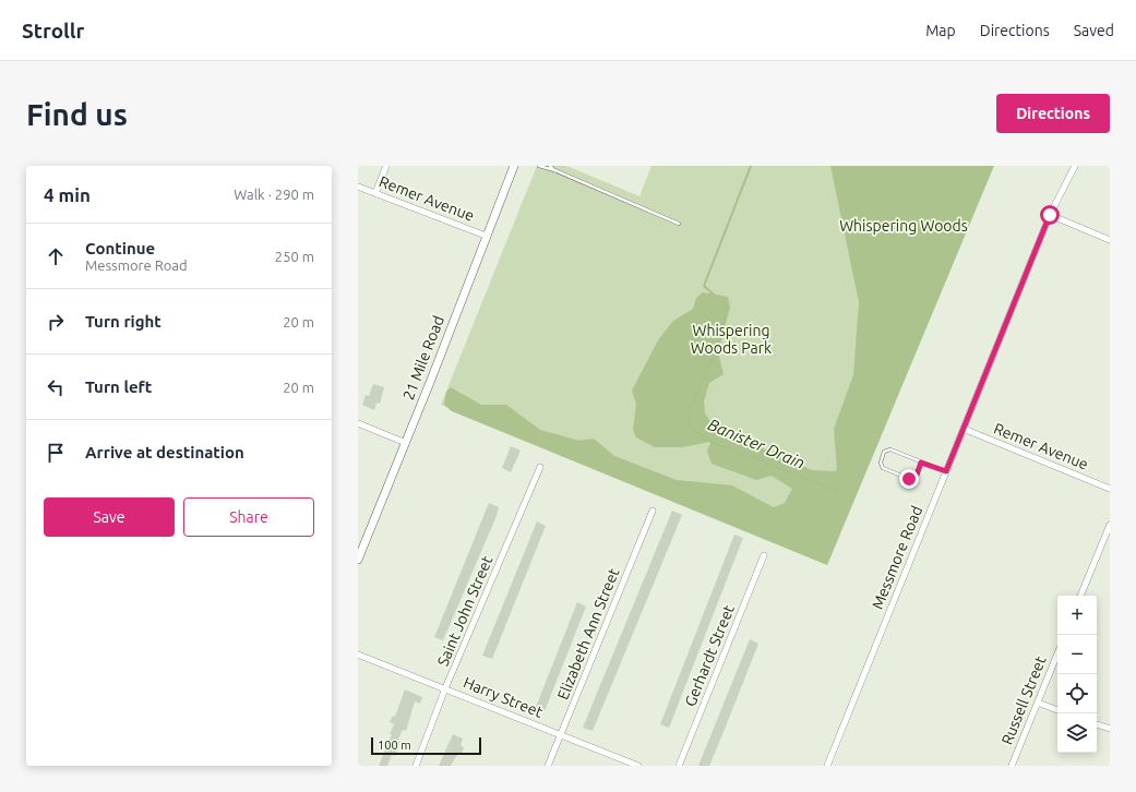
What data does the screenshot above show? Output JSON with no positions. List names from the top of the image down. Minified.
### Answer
{"streets":{"street":["Remer Avenue","21 Mile Road","Messmore Road","Saint John Street","Elizabeth Ann Street","Gerhardt Street","Harry Street","Russell Street"]},"crossings":[["Remer Avenue","21 Mile Road"],["Remer Avenue","Messmore Road"],["Saint John Street","Harry Street"],["Elizabeth Ann Street","Harry Street"]],"water":["Banister Drain"],"parks":["Whispering Woods","Whispering Woods Park"],"scale_bar":"100 m","page":{"header":"Strollr","nav":["Map","Directions","Saved"],"buttons":["Directions",["Save","Share"]],"title":"Find us","heading":["4 min","Walk · 290 m"],"list":[["Continue","Messmore Road","250 m"],["Turn right","20 m"],["Turn left","20 m"],"Arrive at destination"],"map_buttons":["+","−"],"scale":"100 m"}}
